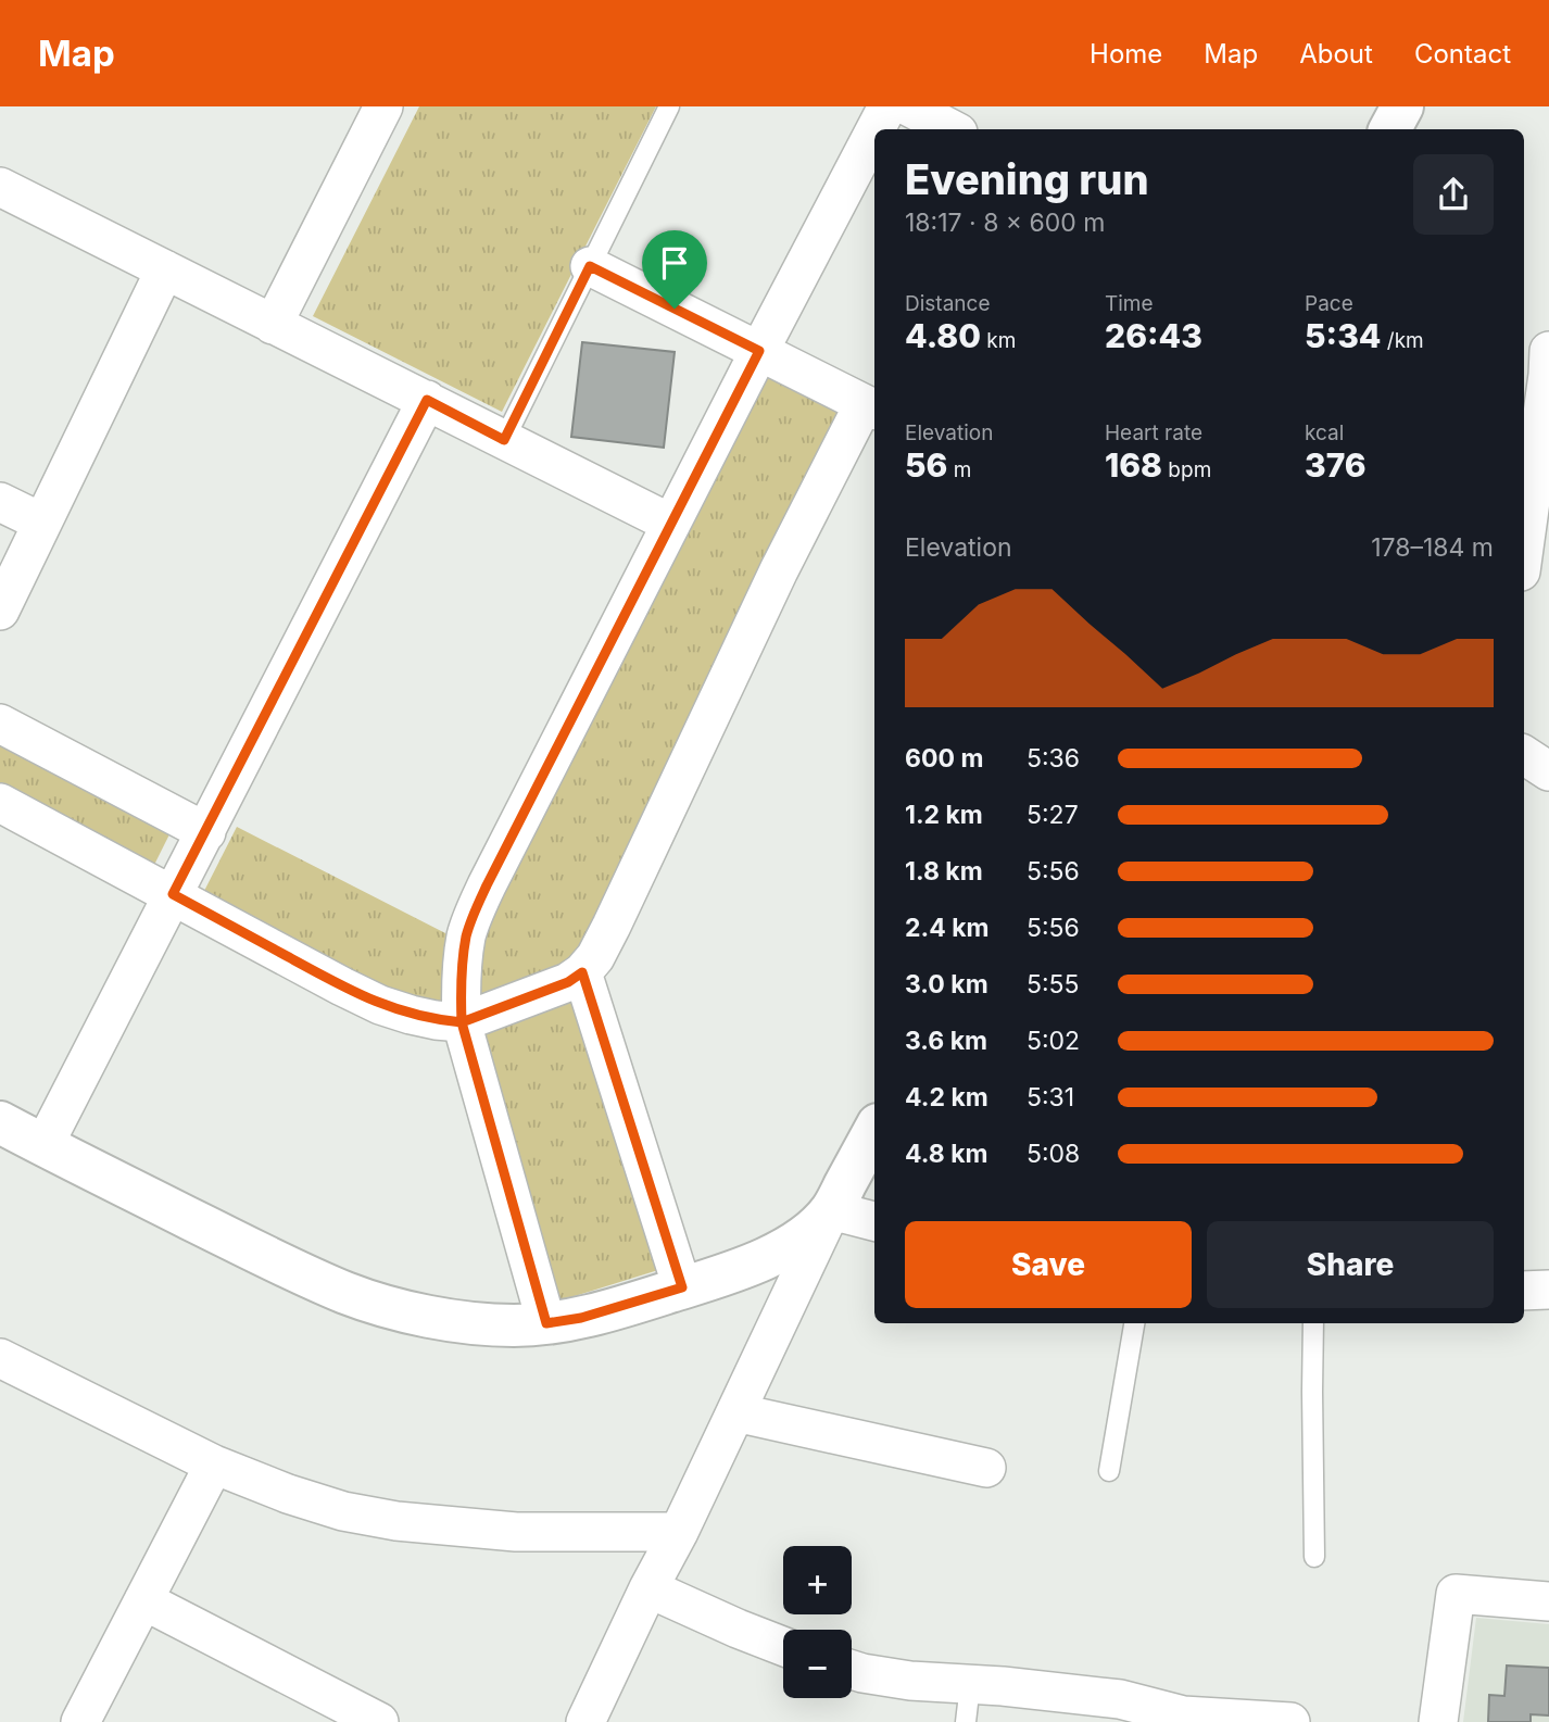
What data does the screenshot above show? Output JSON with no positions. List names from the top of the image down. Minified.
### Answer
{"page":{"header":"Map","nav":["Home","Map","About","Contact"],"heading":["Evening run","18:17 · 8 × 600 m"],"stats":[["Distance","4.80 km"],["Time","26:43"],["Pace","5:34 /km"],["Elevation","56 m"],["Heart rate","168 bpm"],["kcal","376"]],"chart":["Elevation","178–184 m"],"list":[{"name":"600 m","note":"5:36"},{"name":"1.2 km","note":"5:27"},{"name":"1.8 km","note":"5:56"},{"name":"2.4 km","note":"5:56"},{"name":"3.0 km","note":"5:55"},{"name":"3.6 km","note":"5:02"},{"name":"4.2 km","note":"5:31"},{"name":"4.8 km","note":"5:08"}],"buttons":["Save","Share"],"map_buttons":["+","−"]}}
